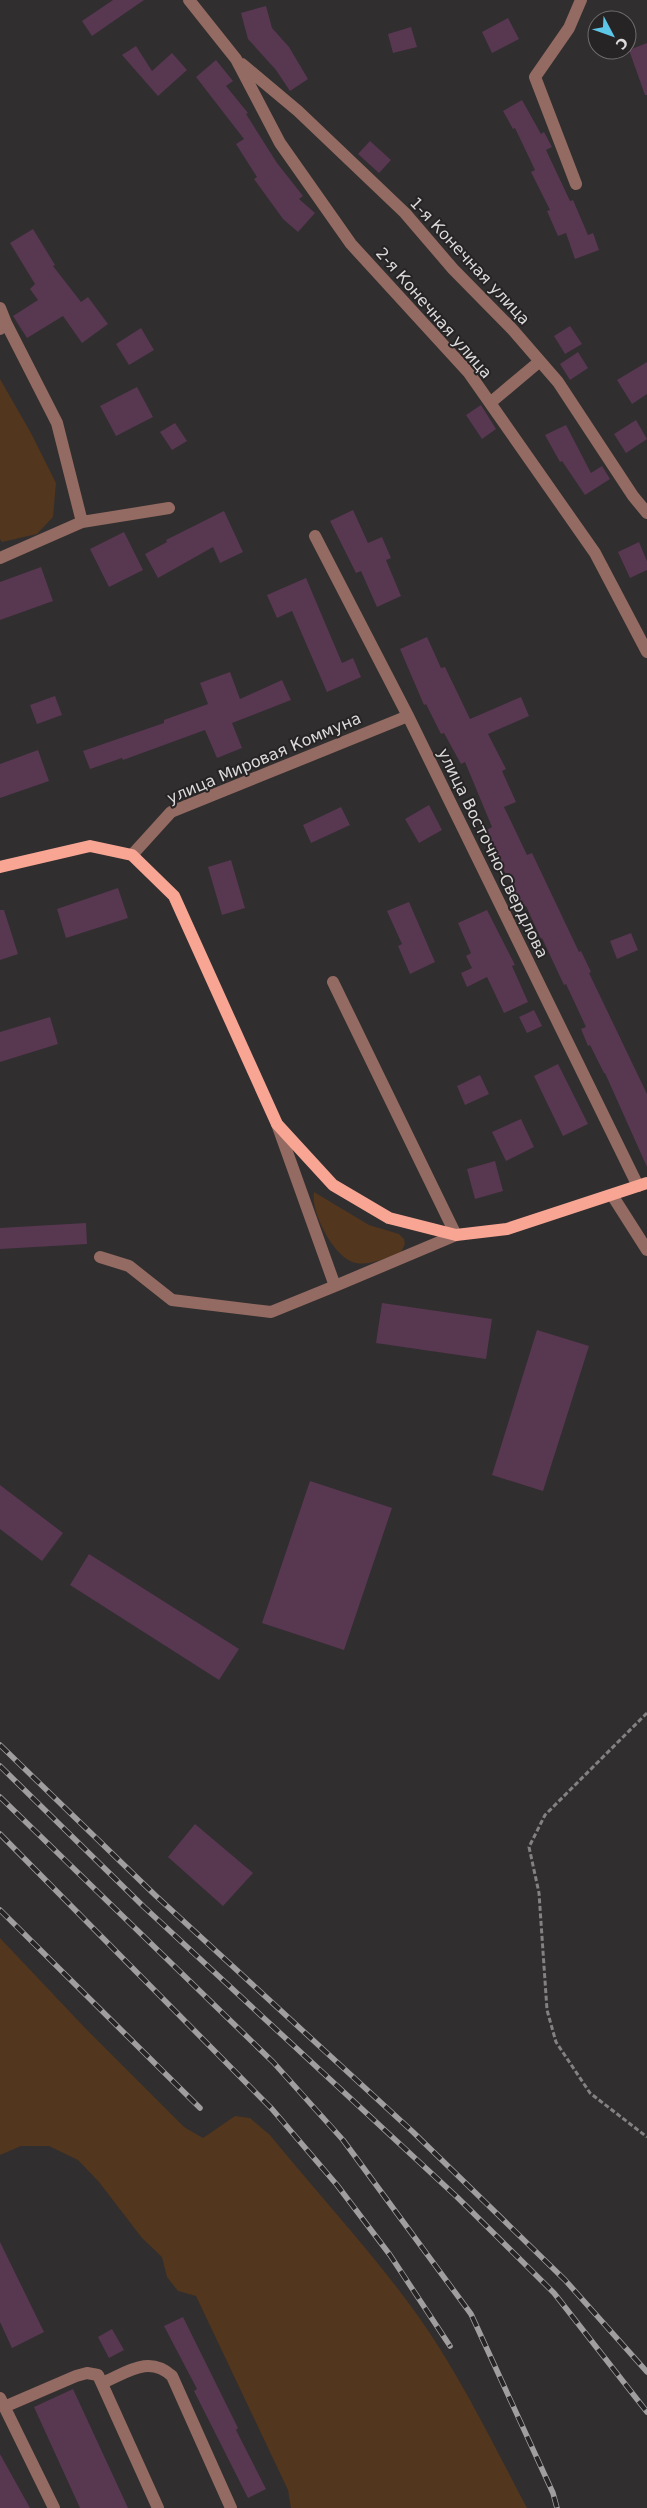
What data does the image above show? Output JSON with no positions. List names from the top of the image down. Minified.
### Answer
{"streets":{"street":["1-я Конечная улица","2-я Конечная улица","улица Мировая Коммуна","улица Восточно-Свердлова"]},"crossings":[["1-я Конечная улица","2-я Конечная улица"],["улица Мировая Коммуна","улица Восточно-Свердлова"]],"north":"bottom right"}
